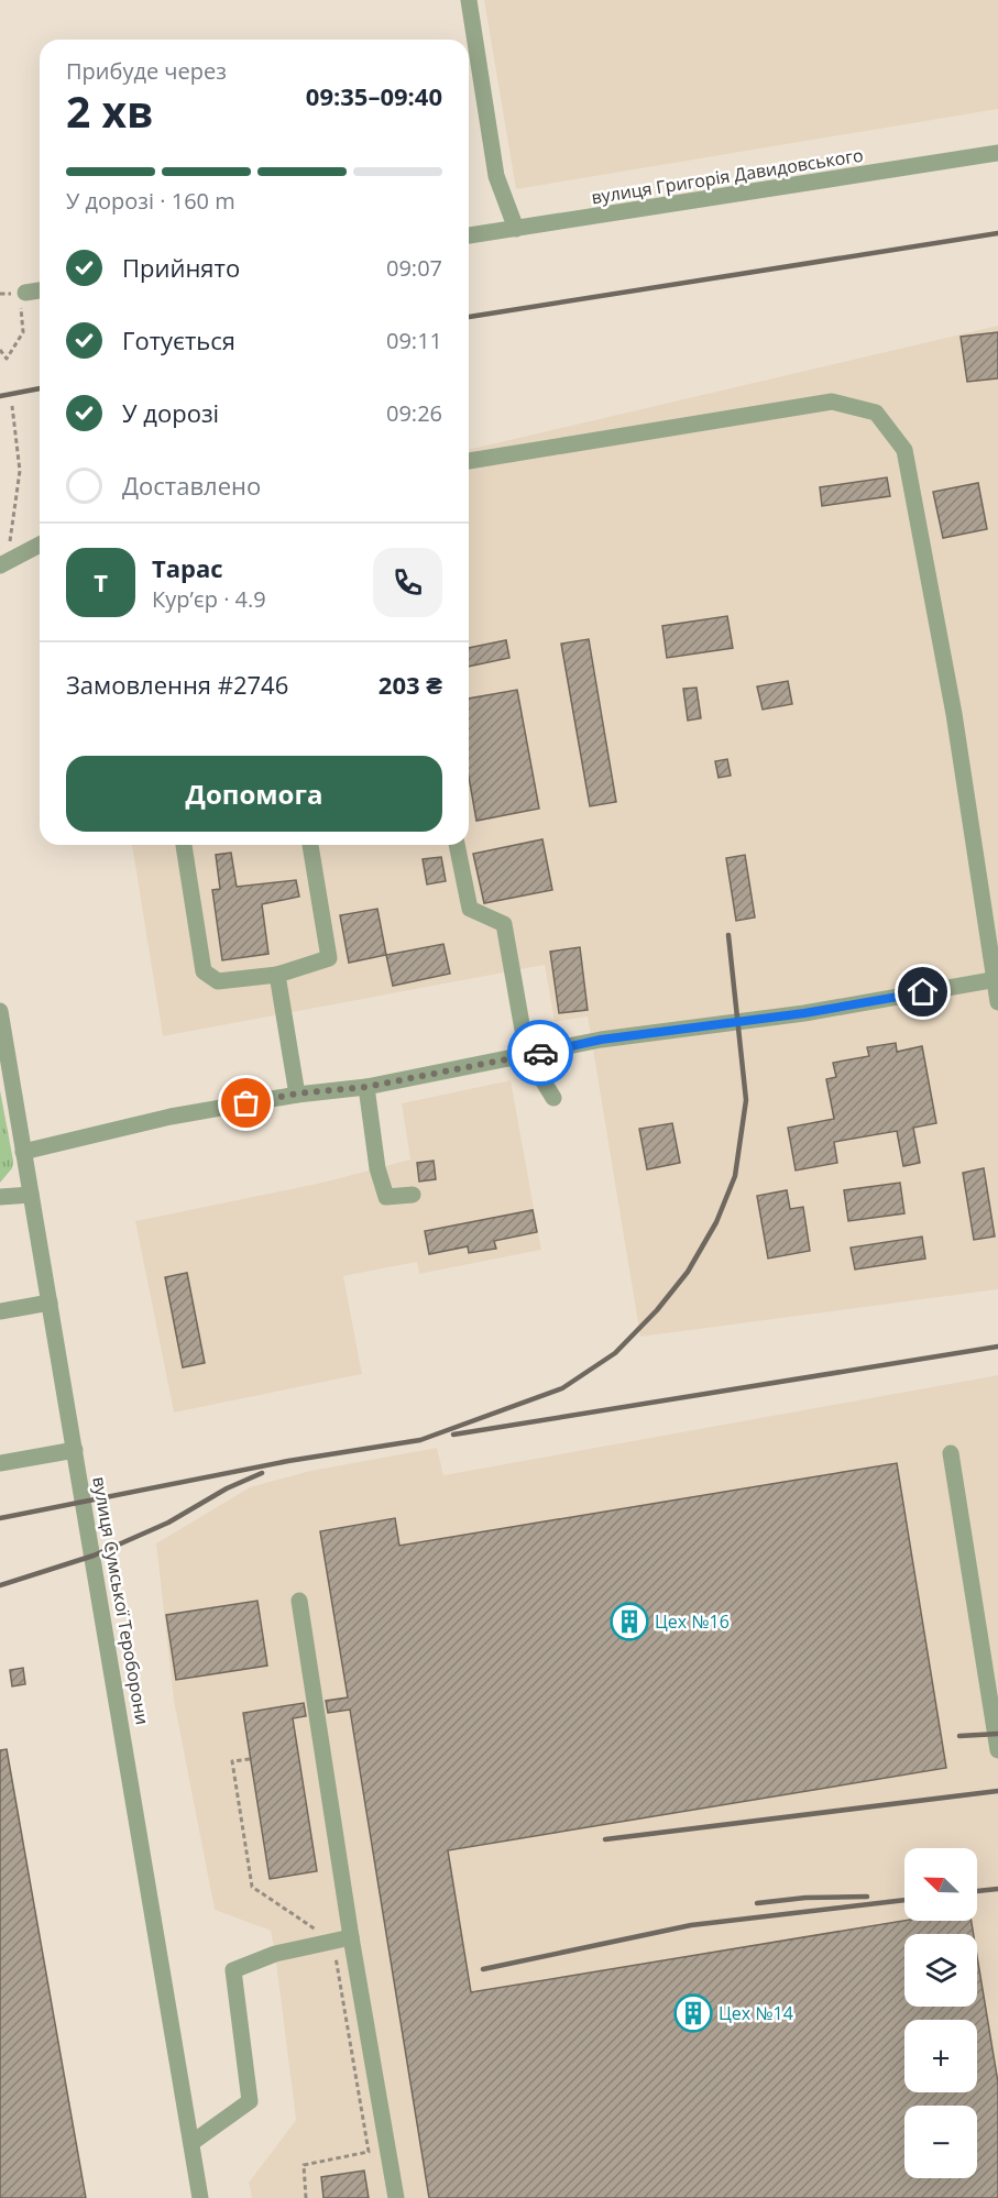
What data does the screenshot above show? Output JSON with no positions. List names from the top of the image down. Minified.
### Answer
{"streets":{"street":["вулиця Григорія Давидовського","вулиця Сумської Тероборони"]},"places":{"building":["Цех №16","Цех №14"]},"north":"top left","page":{"heading":["2 хв","Прибуде через","09:35–09:40"],"panel":["Тарас","Кур’єр · 4.9","Замовлення #2746","203 ₴"],"bar":"У дорозі · 160 m","list":[["Прийнято","09:07"],["Готується","09:11"],["У дорозі","09:26"],"Доставлено"],"round":"Т","buttons":"Допомога","map_buttons":["+","−"]}}
